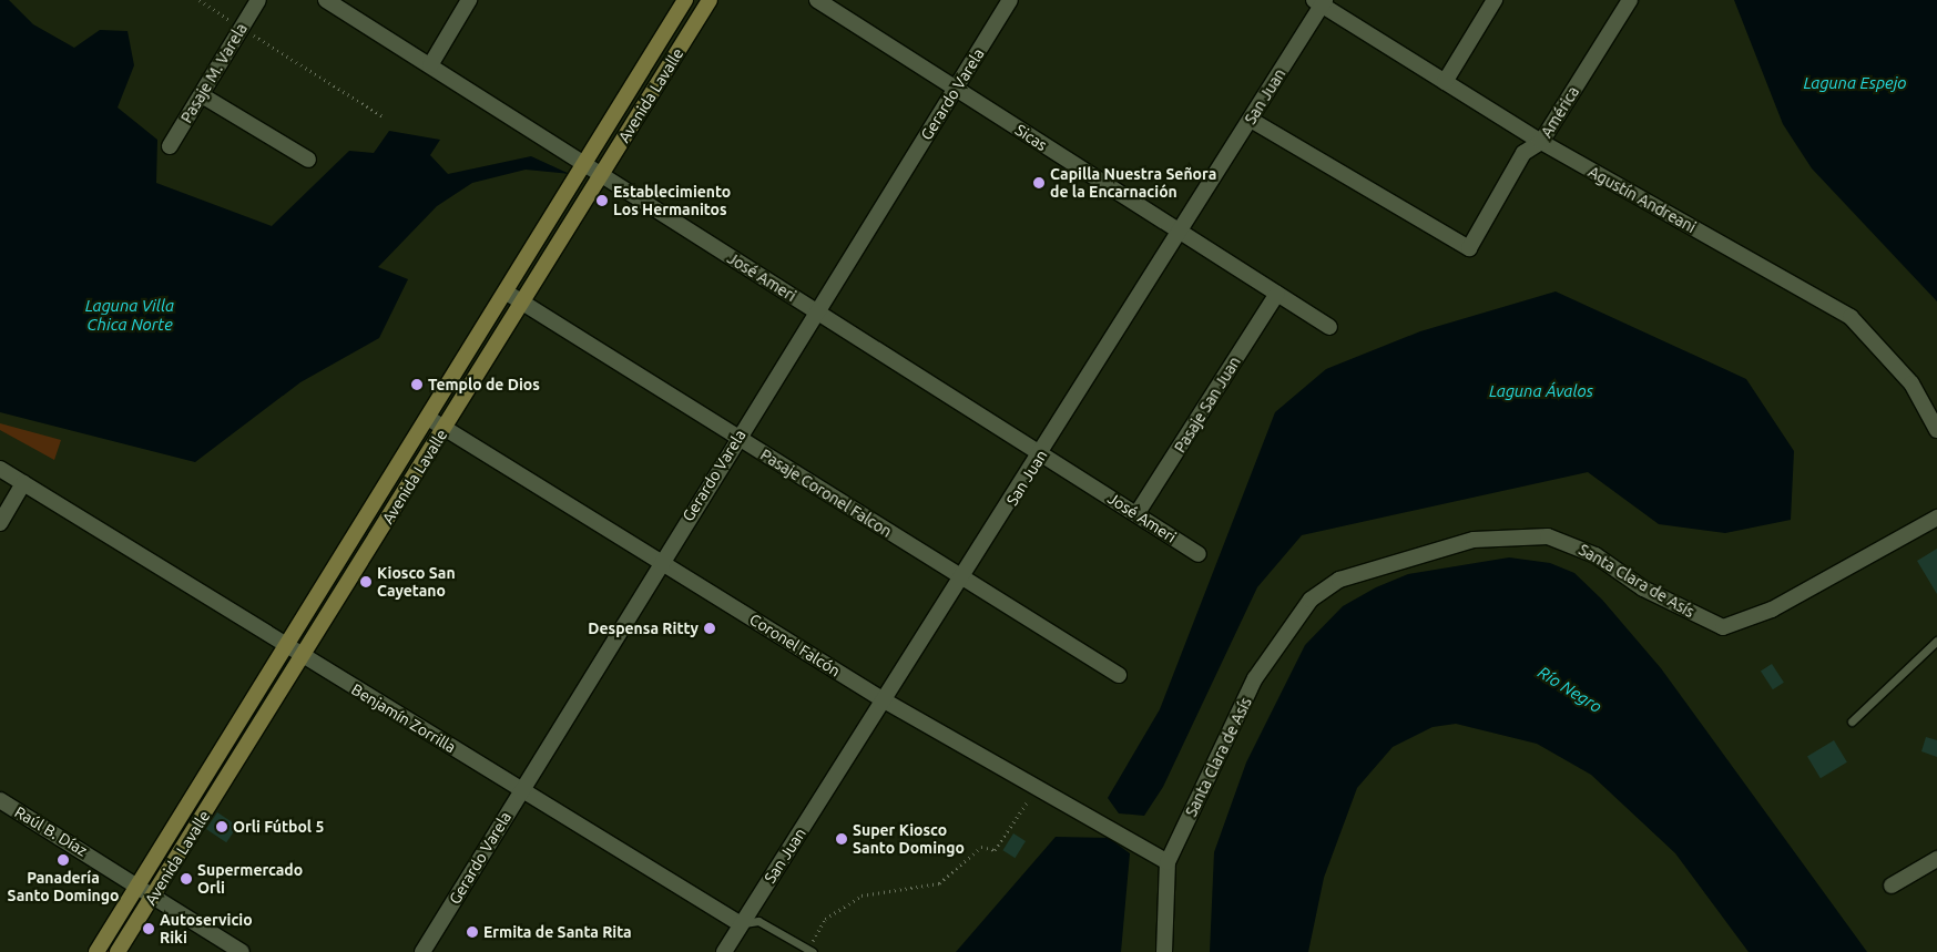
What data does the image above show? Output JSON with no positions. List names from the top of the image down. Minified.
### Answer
{"streets":{"main road":["Avenida Lavalle"],"street":["Pasaje M. Varela","Gerardo Varela","San Juan","América","Sicas","Agustín Andreani","José Ameri","Pasaje San Juan","Pasaje Coronel Falcon","Santa Clara de Asís","Coronel Falcón","Benjamín Zorrilla","Raúl B. Díaz"]},"crossings":[["Gerardo Varela","Sicas"],["Gerardo Varela","José Ameri"],["Gerardo Varela","Pasaje Coronel Falcon"],["Gerardo Varela","Coronel Falcón"],["Gerardo Varela","Benjamín Zorrilla"],["Avenida Lavalle","José Ameri"],["Avenida Lavalle","Pasaje Coronel Falcon"],["Avenida Lavalle","Coronel Falcón"],["Avenida Lavalle","Benjamín Zorrilla"],["Avenida Lavalle","Raúl B. Díaz"],["San Juan","América"],["San Juan","Sicas"],["San Juan","Agustín Andreani"],["San Juan","José Ameri"],["San Juan","Pasaje Coronel Falcon"],["San Juan","Coronel Falcón"],["San Juan","Benjamín Zorrilla"],["América","Agustín Andreani"],["Sicas","Pasaje San Juan"],["José Ameri","Pasaje San Juan"],["Santa Clara de Asís","Coronel Falcón"]],"water":["Laguna Espejo","Laguna Villa Chica Norte","Laguna Ávalos","Río Negro"],"places":["Capilla Nuestra Señora de la Encarnación","Establecimiento Los Hermanitos","Templo de Dios","Kiosco San Cayetano","Despensa Ritty","Orli Fútbol 5","Super Kiosco Santo Domingo","Panadería Santo Domingo","Supermercado Orli","Autoservicio Riki","Ermita de Santa Rita"]}
